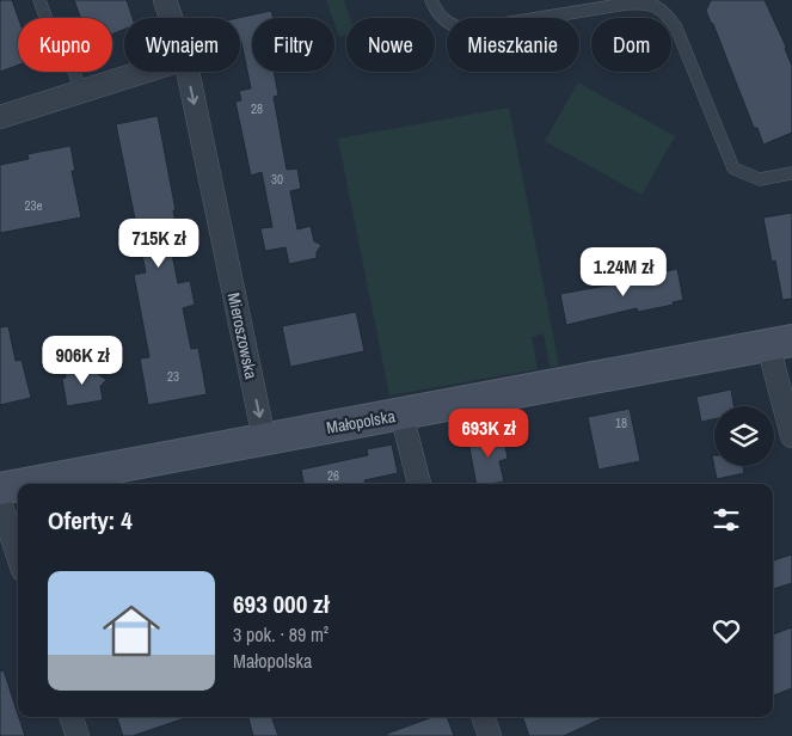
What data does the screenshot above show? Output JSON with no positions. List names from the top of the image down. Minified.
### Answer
{"streets":{"street":["Mieroszowska","Małopolska"]},"crossings":[["Mieroszowska","Małopolska"]],"one_way":["Mieroszowska"],"house_numbers":["28","30","23e","23","18","26"],"page":{"chip":["Kupno","Wynajem","Filtry","Nowe","Mieszkanie","Dom"],"price":["715K zł","1.24M zł","906K zł","693K zł"],"heading":"Oferty: 4","list":[{"name":"693 000 zł","note":"3 pok. · 89 m² · Małopolska"}]}}
